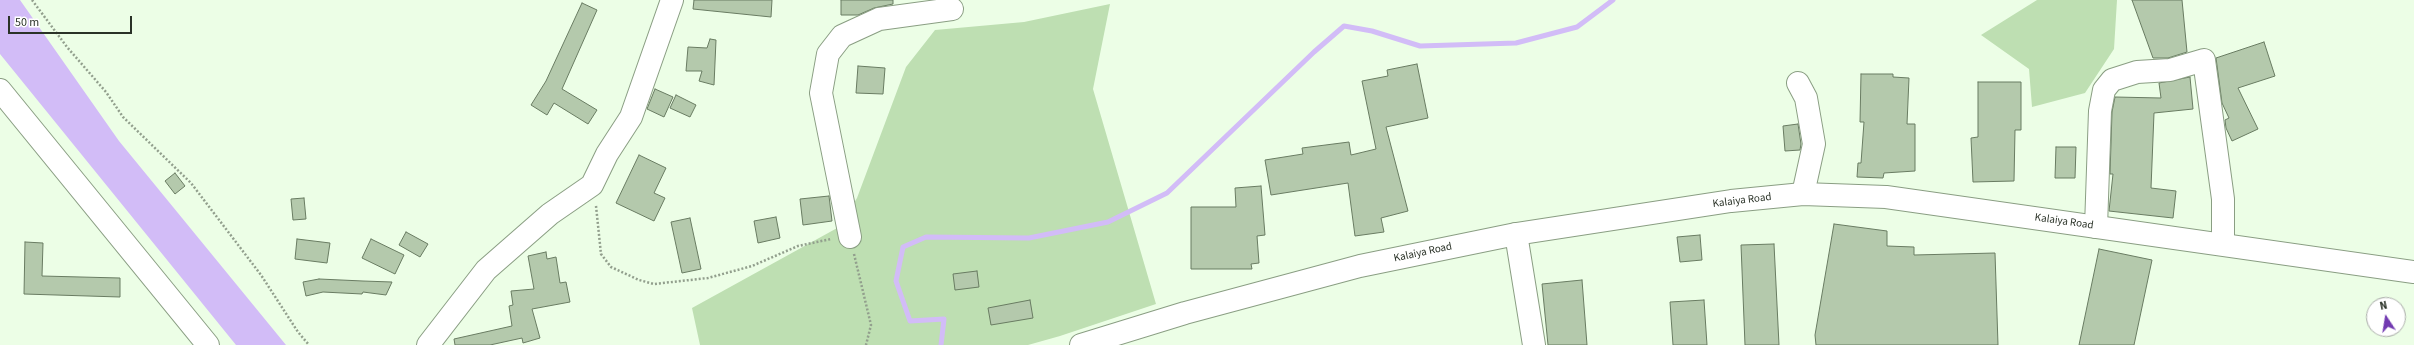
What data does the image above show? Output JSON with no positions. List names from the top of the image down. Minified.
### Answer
{"streets":{"main road":["Kalaiya Road"]},"scale_bar":"50 m","north":"top"}
